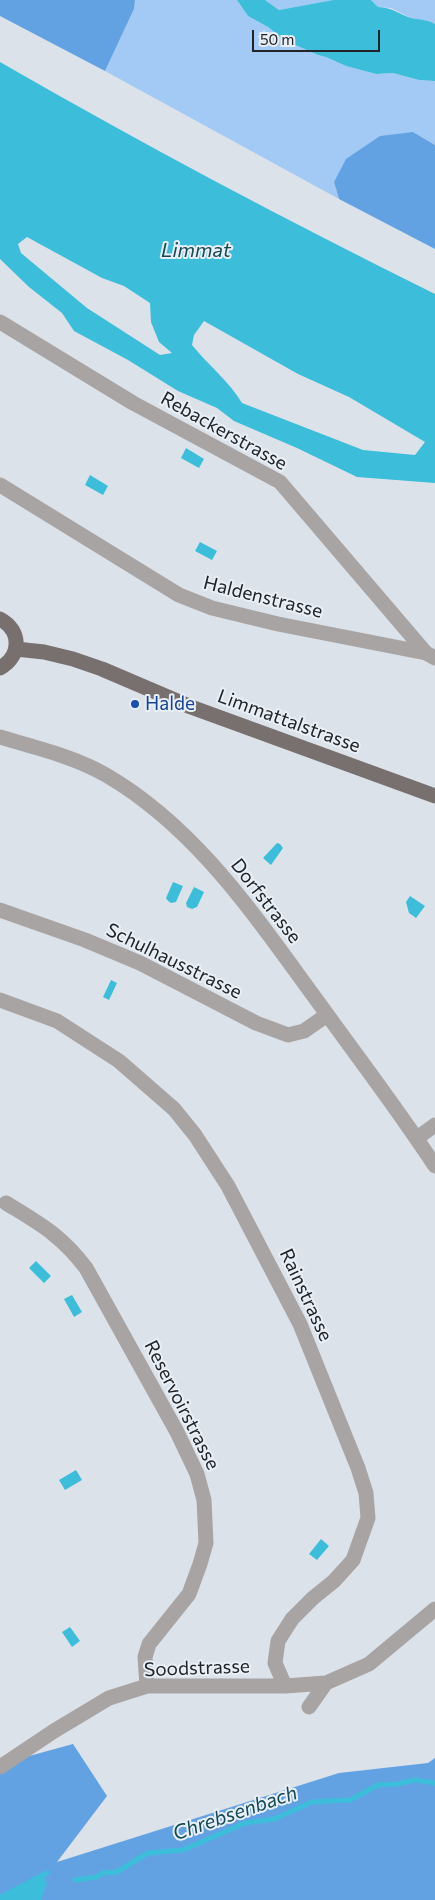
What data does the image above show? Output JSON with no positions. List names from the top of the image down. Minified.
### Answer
{"streets":{"main road":["Limmattalstrasse"],"street":["Rebackerstrasse","Haldenstrasse","Dorfstrasse","Schulhausstrasse","Rainstrasse","Reservoirstrasse","Soodstrasse"]},"crossings":[["Rebackerstrasse","Haldenstrasse"],["Dorfstrasse","Schulhausstrasse"],["Rainstrasse","Soodstrasse"],["Reservoirstrasse","Soodstrasse"]],"water":["Limmat","Chrebsenbach"],"places":["Halde"],"scale_bar":"50 m"}
